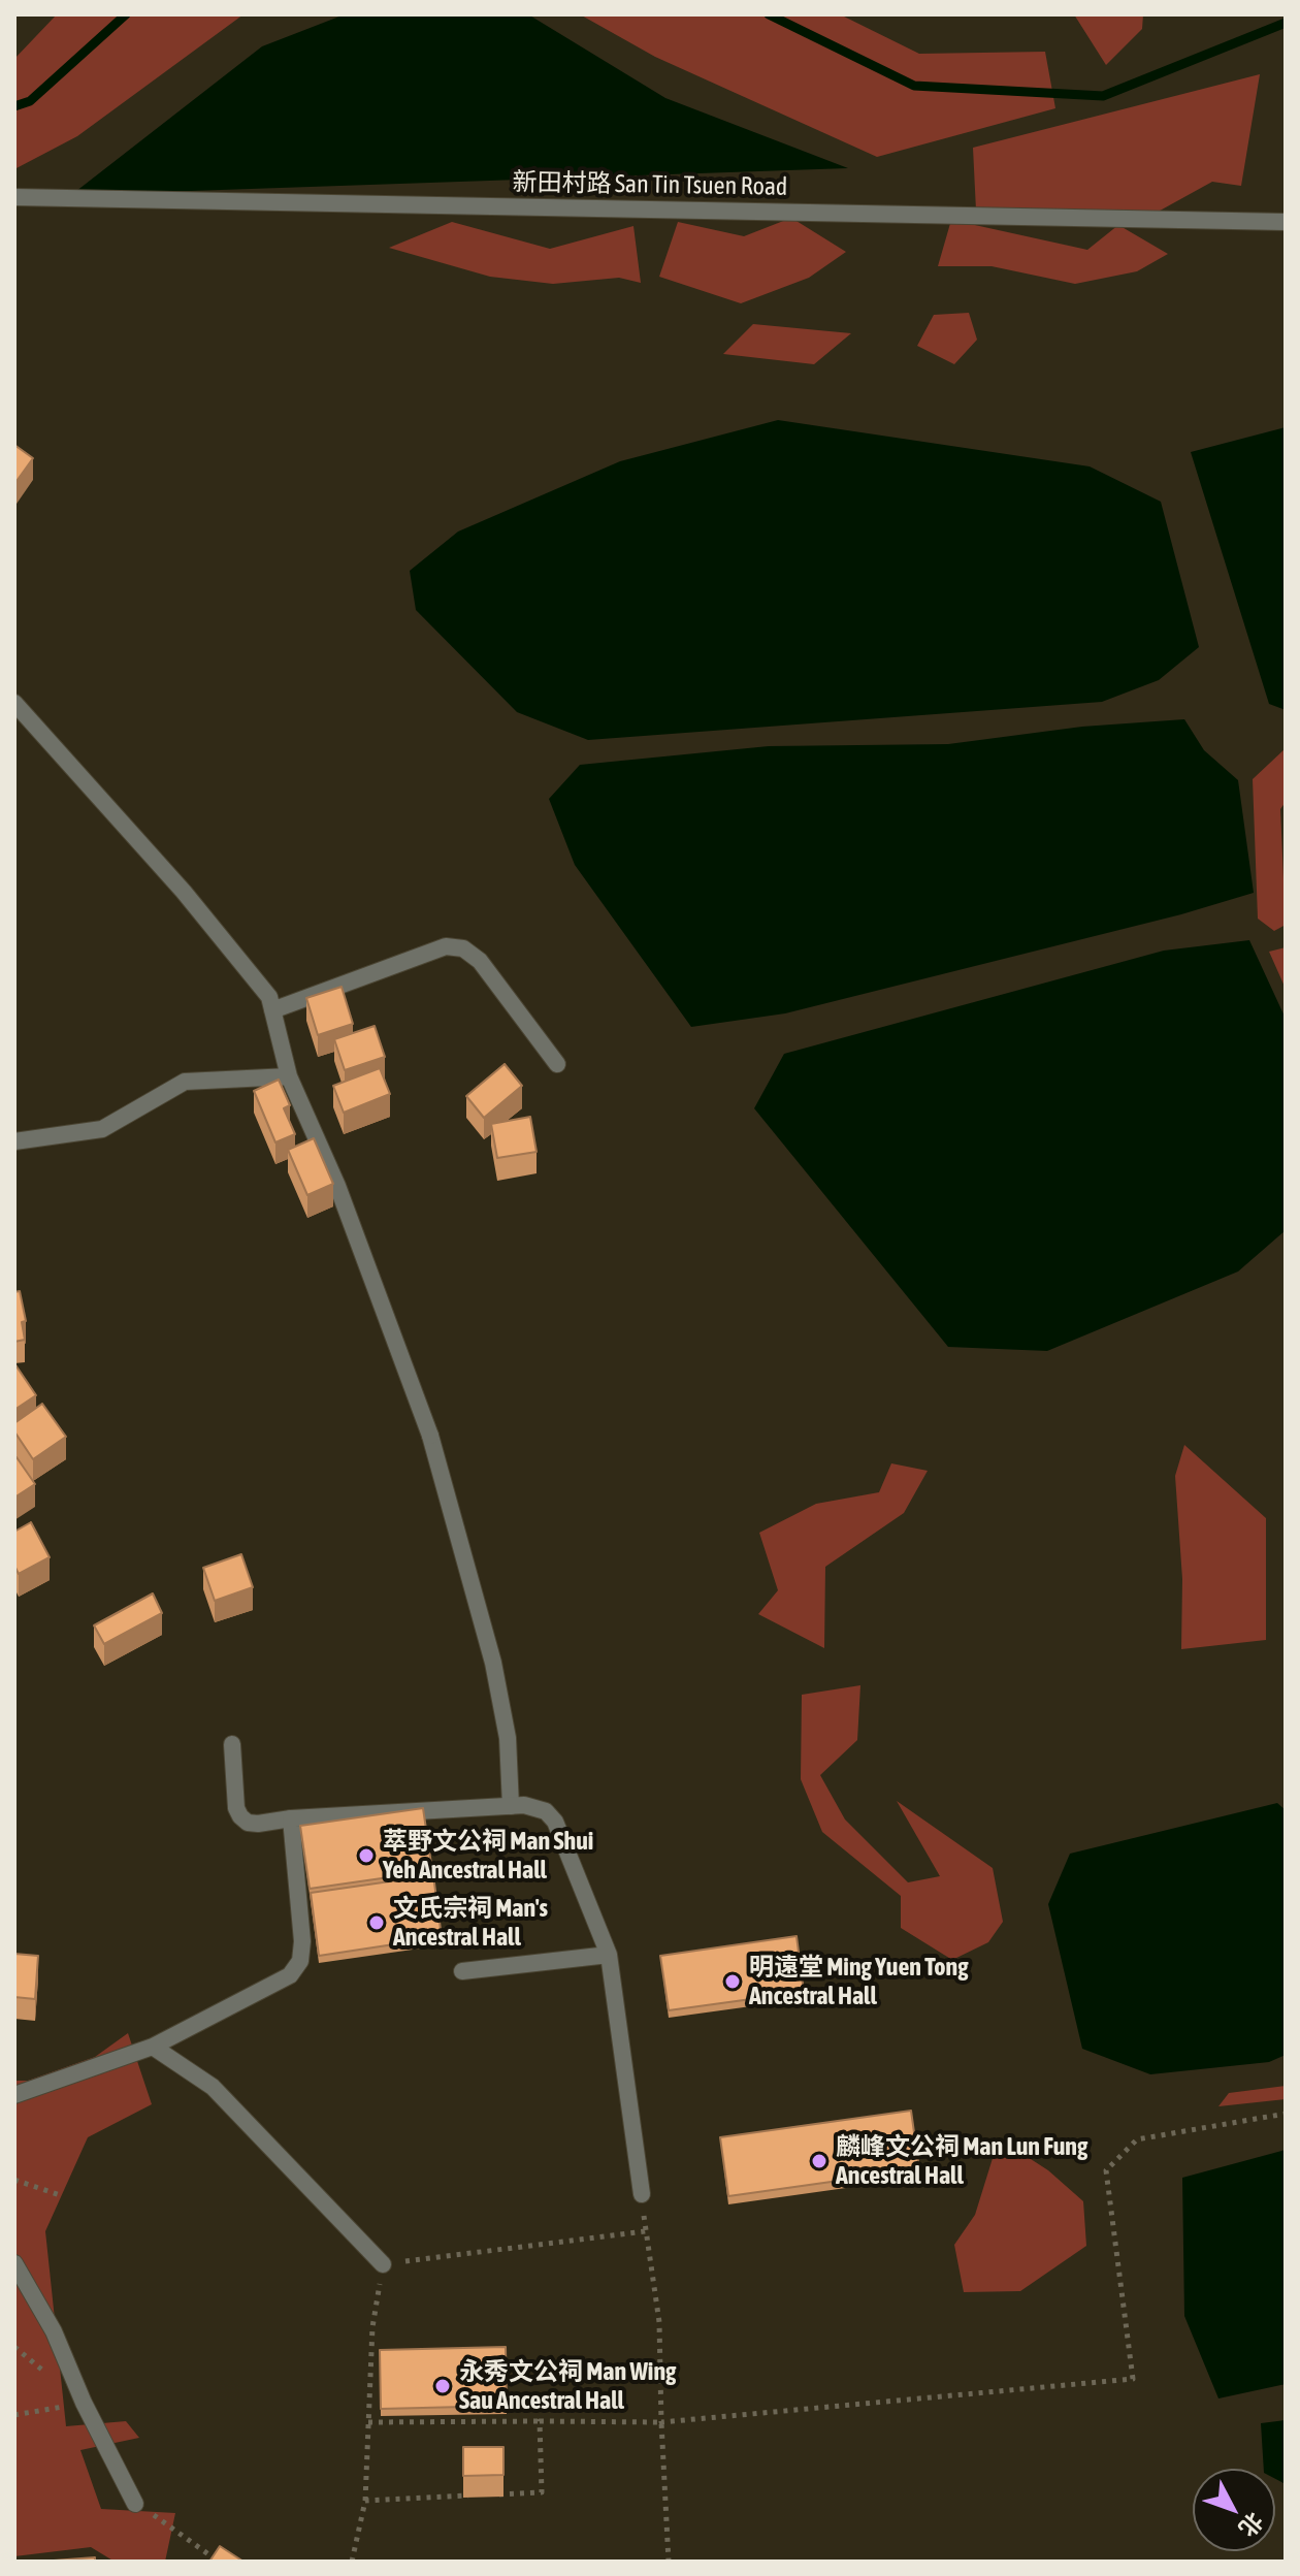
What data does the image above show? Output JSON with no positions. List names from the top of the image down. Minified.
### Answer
{"streets":{"street":["新田村路 San Tin Tsuen Road"]},"places":["萃野文公祠 Man Shui Yeh Ancestral Hall","文氏宗祠 Man's Ancestral Hall","明遠堂 Ming Yuen Tong Ancestral Hall","麟峰文公祠 Man Lun Fung Ancestral Hall","永秀文公祠 Man Wing Sau Ancestral Hall"],"north":"bottom right"}
